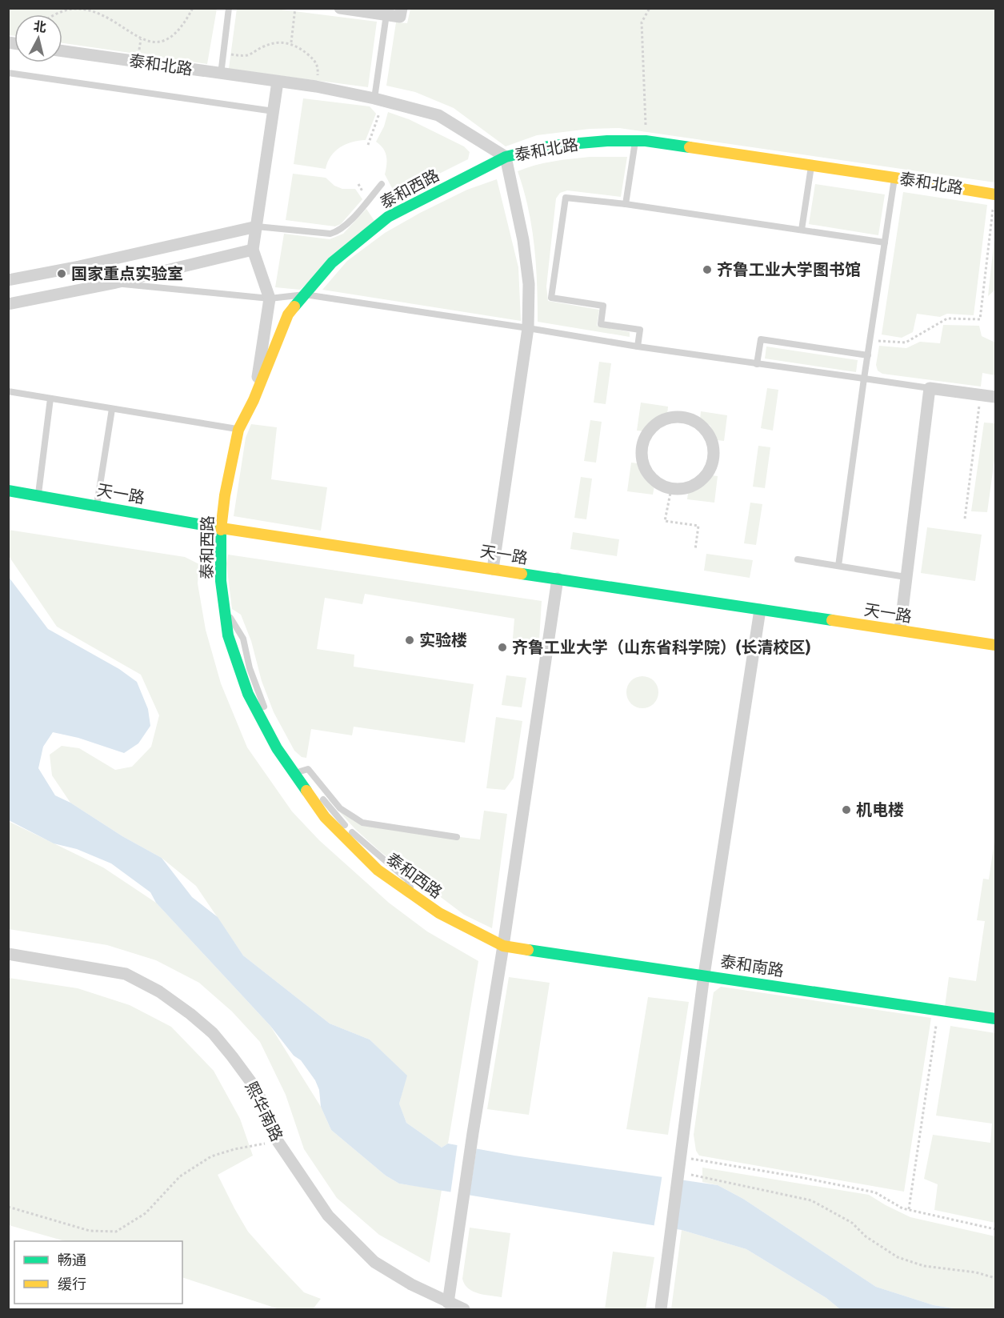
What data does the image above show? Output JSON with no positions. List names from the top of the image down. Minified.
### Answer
{"streets":{"street":["泰和北路","泰和西路","天一路","泰和南路","熙华南路"]},"crossings":[["泰和北路","泰和西路"],["泰和西路","天一路"],["泰和西路","泰和南路"]],"places":["齐鲁工业大学图书馆","国家重点实验室","实验楼","齐鲁工业大学（山东省科学院）(长清校区)","机电楼"],"legend":["畅通","缓行"],"north":"top"}
